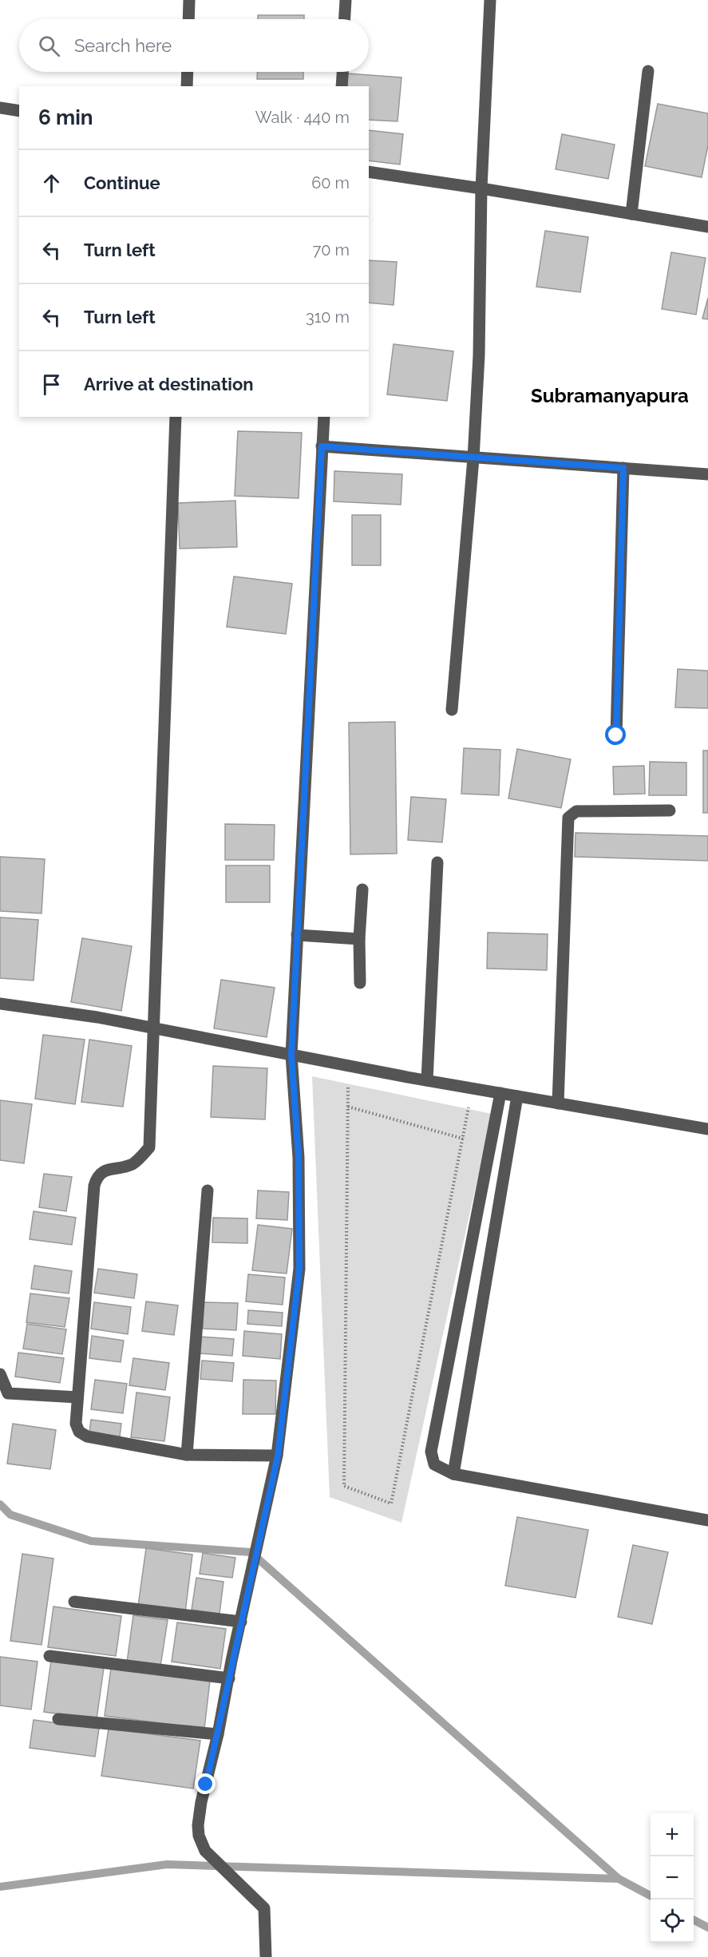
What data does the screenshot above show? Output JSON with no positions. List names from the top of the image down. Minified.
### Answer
{"districts":["Subramanyapura"],"page":{"search":"Search here","heading":["6 min","Walk · 440 m"],"list":[["Continue","60 m"],["Turn left","70 m"],["Turn left","310 m"],"Arrive at destination"],"map_buttons":["+","−"]}}
